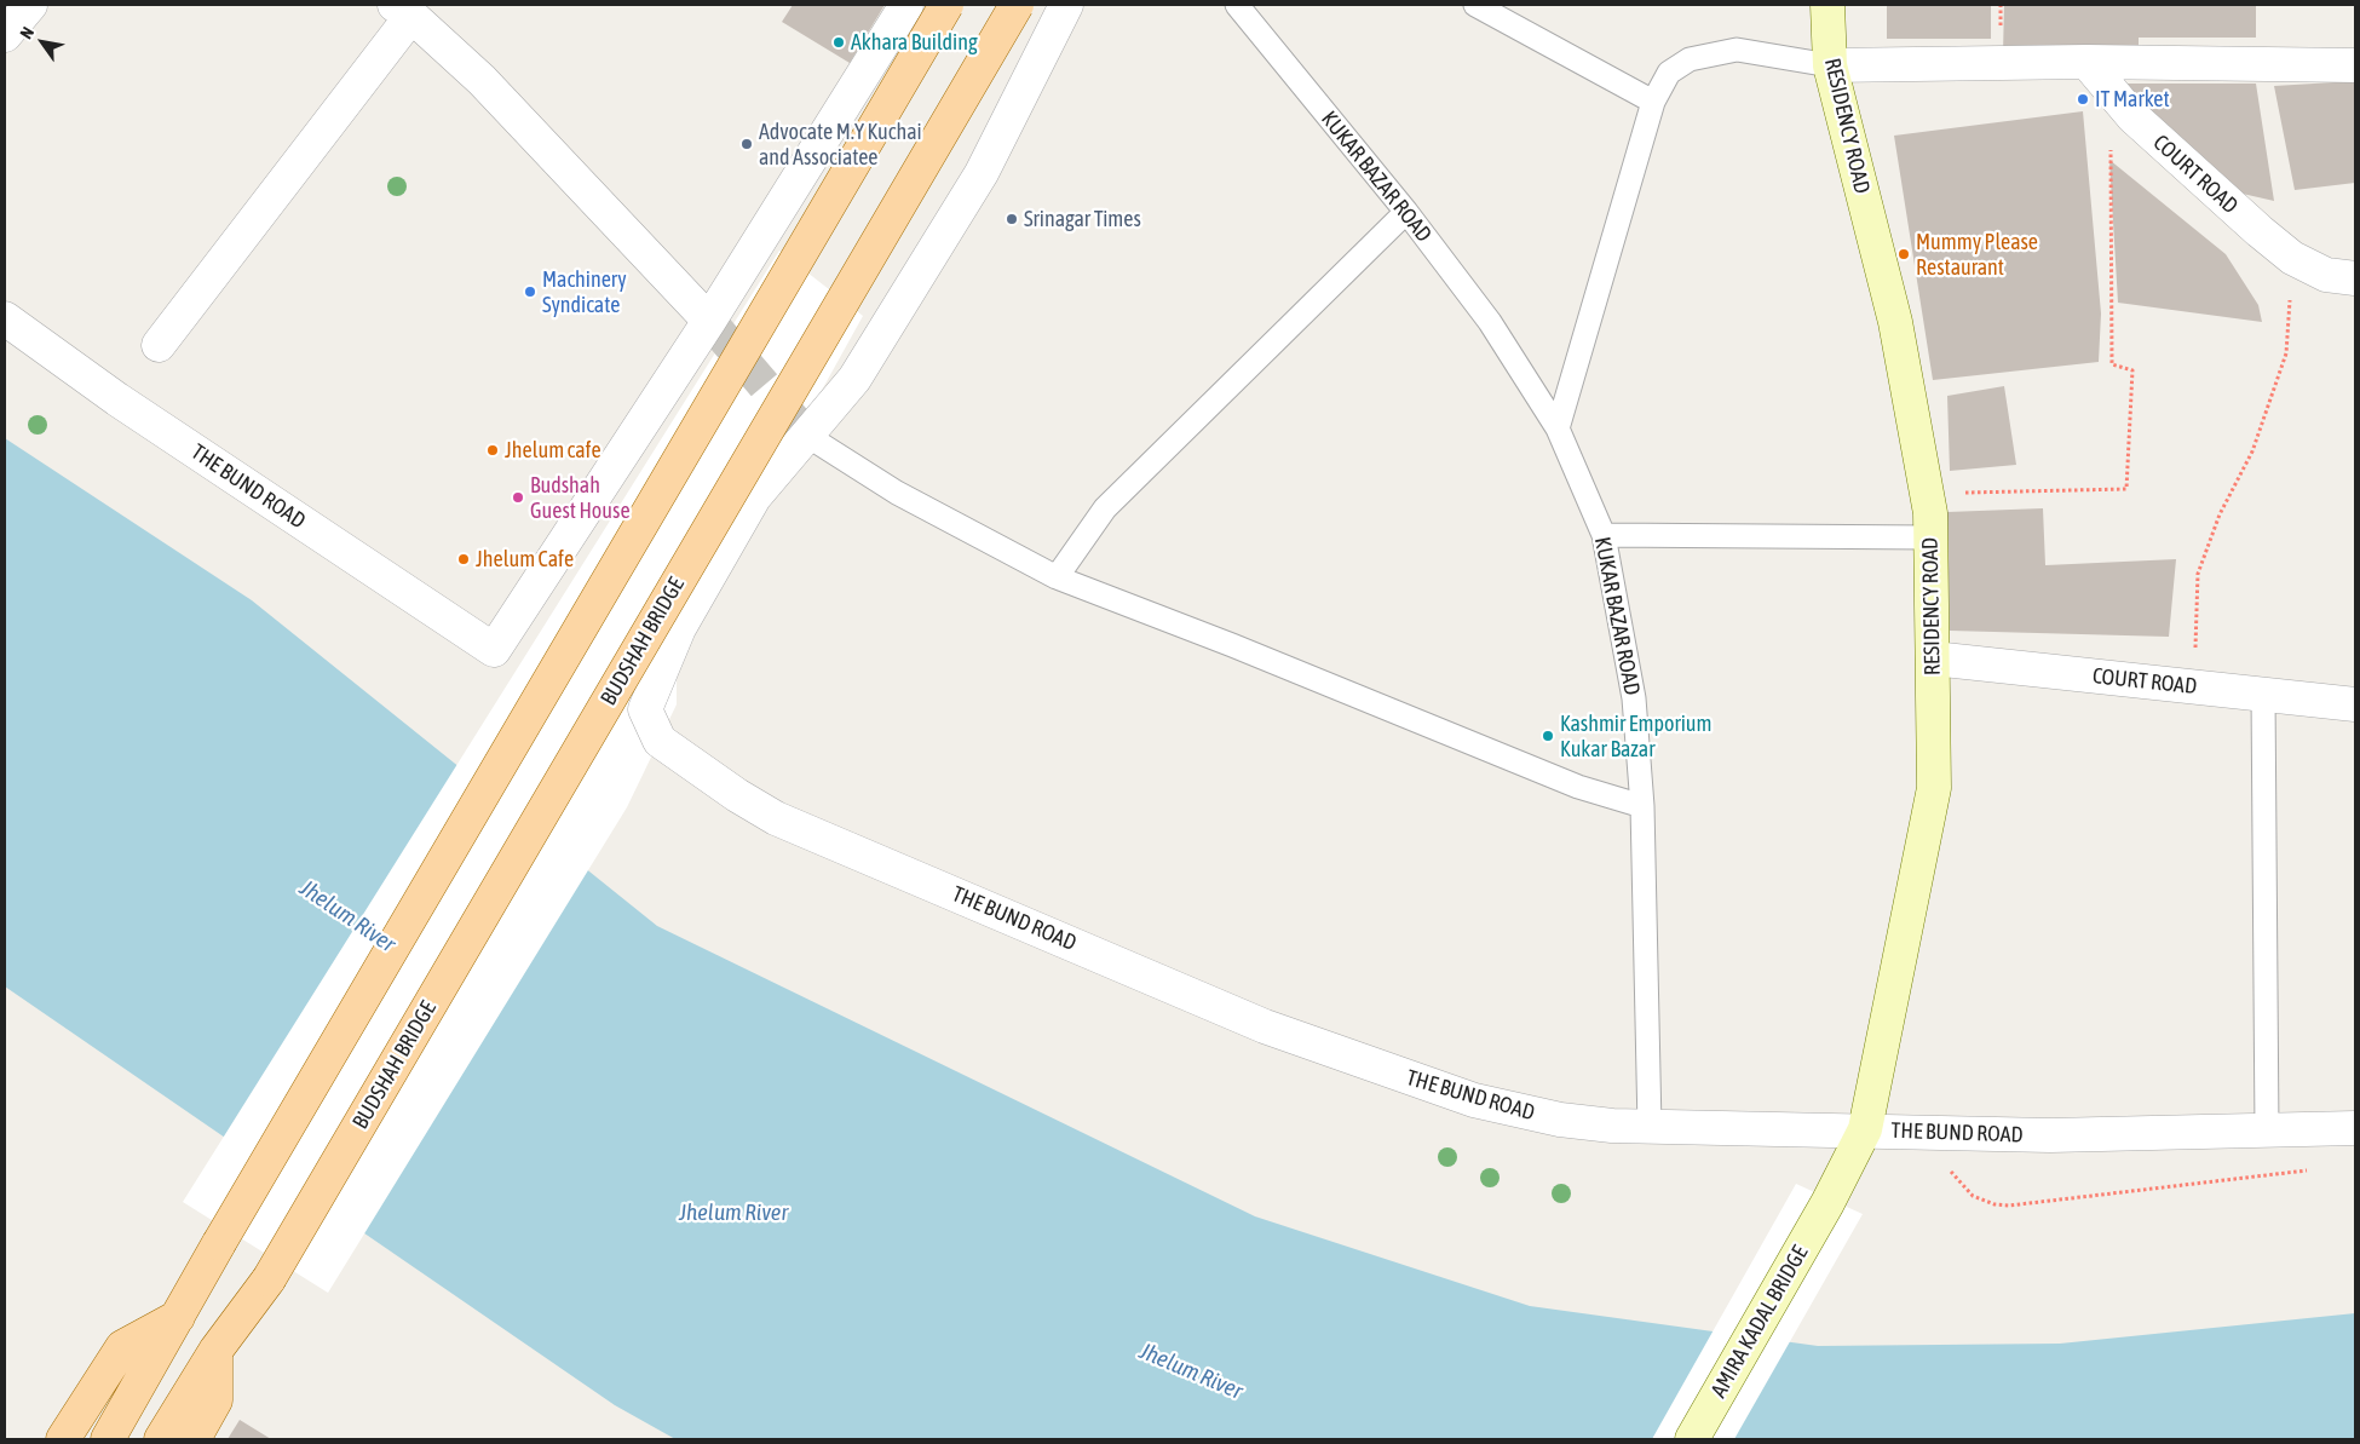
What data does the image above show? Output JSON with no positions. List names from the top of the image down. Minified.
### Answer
{"streets":{"main road":["RESIDENCY ROAD","BUDSHAH BRIDGE","AMIRA KADAL BRIDGE"],"street":["COURT ROAD","THE BUND ROAD"],"lane":["KUKAR BAZAR ROAD"]},"crossings":[["RESIDENCY ROAD","COURT ROAD"],["RESIDENCY ROAD","THE BUND ROAD"],["RESIDENCY ROAD","AMIRA KADAL BRIDGE"],["KUKAR BAZAR ROAD","THE BUND ROAD"]],"water":["Jhelum River"],"places":["Akhara Building","IT Market","Advocate M.Y Kuchai and Associatee","Srinagar Times","Mummy Please Restaurant","Machinery Syndicate","Jhelum cafe","Budshah Guest House","Jhelum Cafe","Kashmir Emporium Kukar Bazar"],"north":"top left"}
